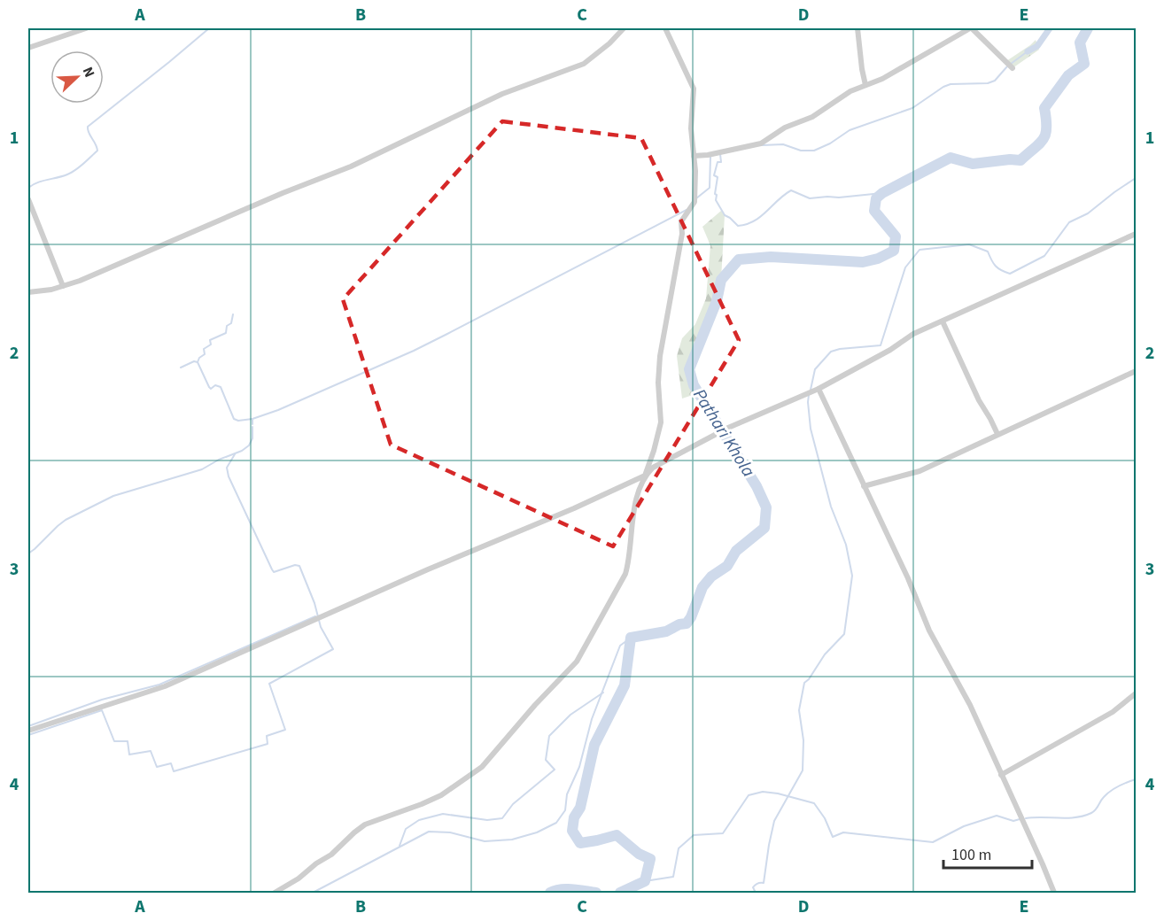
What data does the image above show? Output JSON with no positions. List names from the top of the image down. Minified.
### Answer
{"water":["Pathari Khola"],"scale_bar":"100 m","north":"top right","grid":{"columns":["A","B","C","D","E"],"rows":["1","2","3","4"]}}
